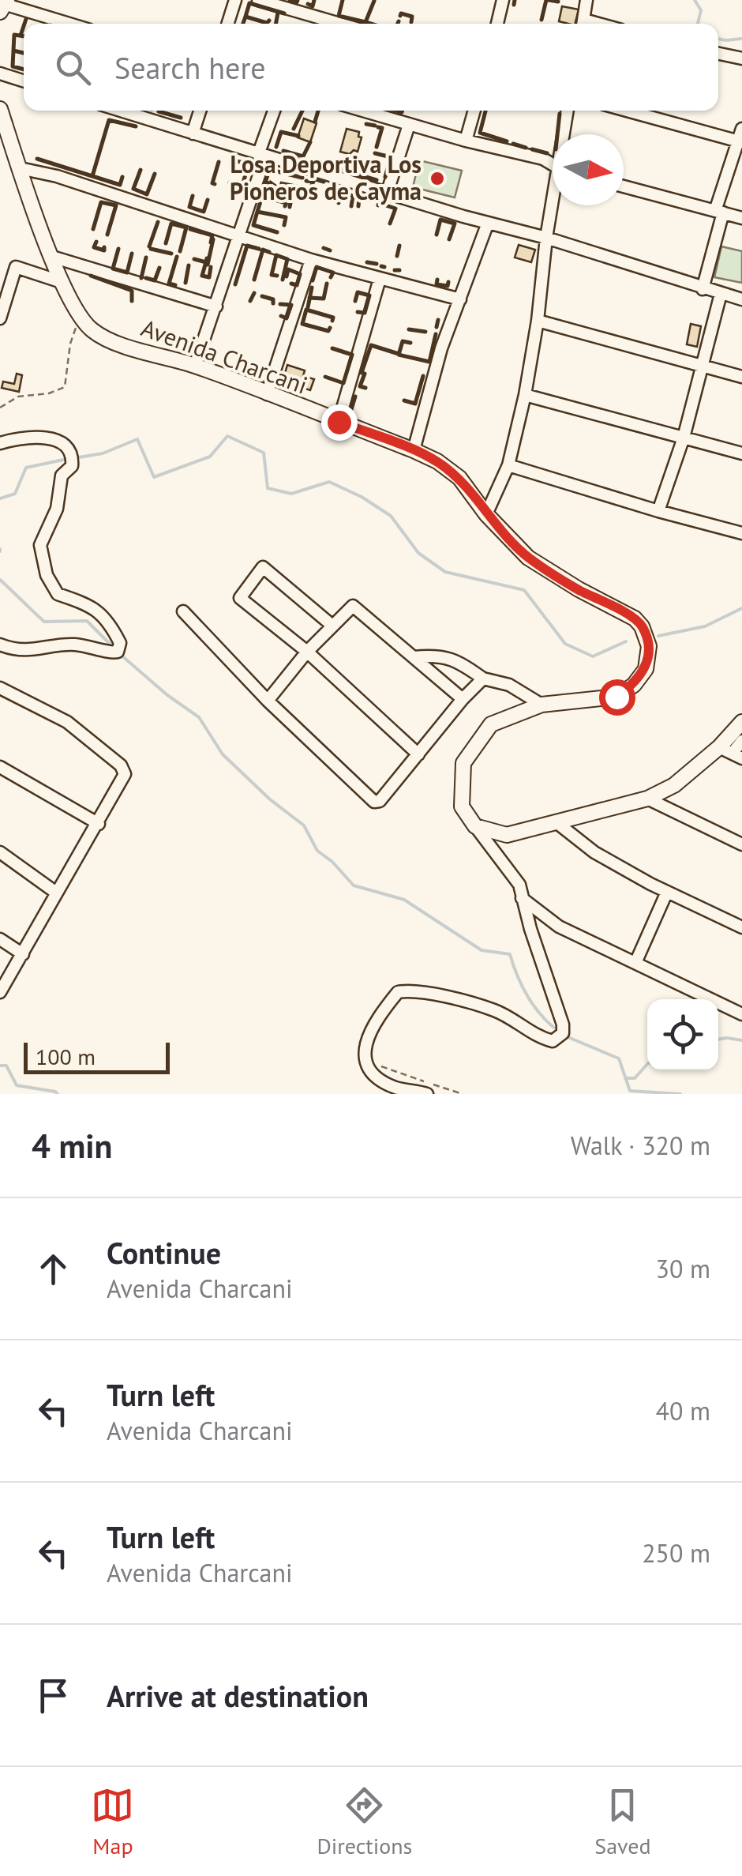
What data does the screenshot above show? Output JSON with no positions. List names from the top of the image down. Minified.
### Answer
{"streets":{"main road":["Avenida Charcani"]},"places":["Losa Deportiva Los Pioneros de Cayma"],"scale_bar":"100 m","north":"right","page":{"search":"Search here","scale":"100 m","heading":["4 min","Walk · 320 m"],"list":[["Continue","Avenida Charcani","30 m"],["Turn left","Avenida Charcani","40 m"],["Turn left","Avenida Charcani","250 m"],"Arrive at destination"],"nav":["Map","Directions","Saved"]}}
